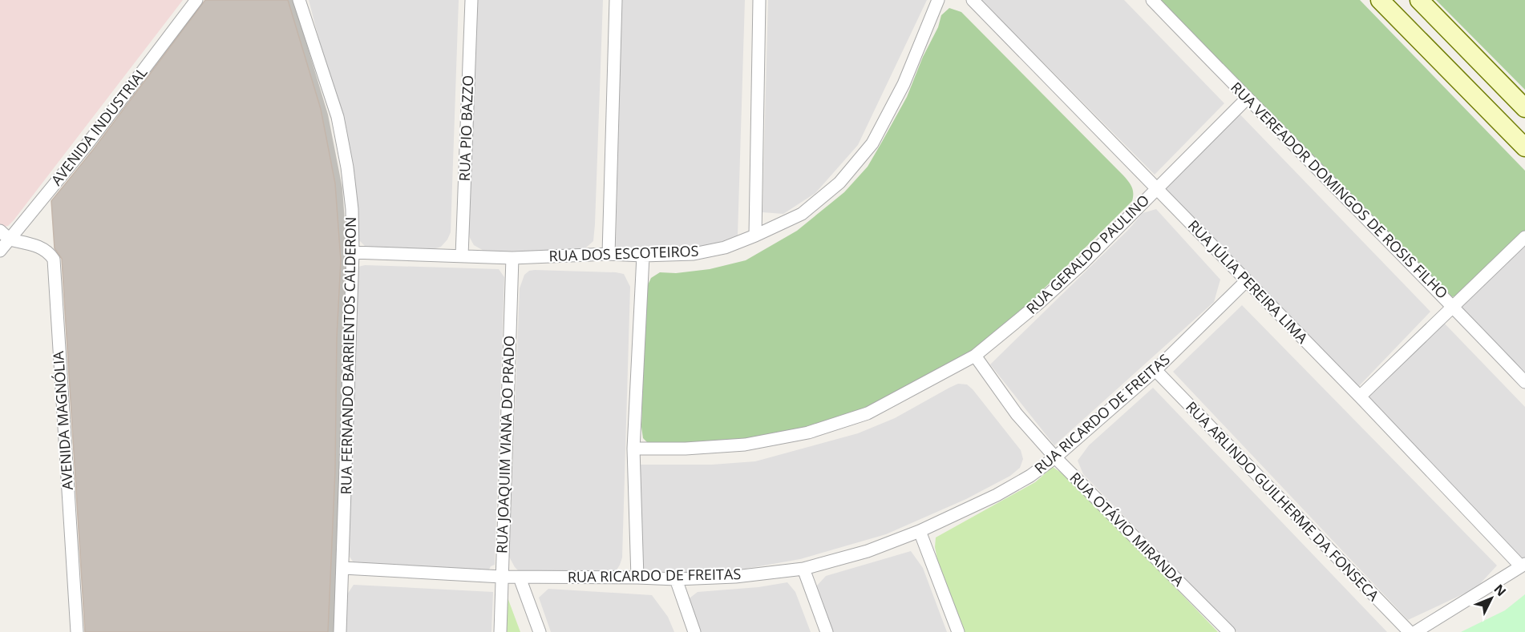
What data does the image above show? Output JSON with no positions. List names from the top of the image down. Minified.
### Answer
{"streets":{"street":["AVENIDA INDUSTRIAL","RUA PIO BAZZO","RUA VEREADOR DOMINGOS DE ROSIS FILHO","RUA DOS ESCOTEIROS","RUA GERALDO PAULINO","RUA JÚLIA PEREIRA LIMA","RUA FERNANDO BARRIENTOS CALDERON","RUA RICARDO DE FREITAS","AVENIDA MAGNÓLIA","RUA JOAQUIM VIANA DO PRADO","RUA ARLINDO GUILHERME DA FONSECA","RUA OTÁVIO MIRANDA"]},"crossings":[["AVENIDA INDUSTRIAL","AVENIDA MAGNÓLIA"],["RUA PIO BAZZO","RUA DOS ESCOTEIROS"],["RUA VEREADOR DOMINGOS DE ROSIS FILHO","RUA GERALDO PAULINO"],["RUA DOS ESCOTEIROS","RUA FERNANDO BARRIENTOS CALDERON"],["RUA DOS ESCOTEIROS","RUA JOAQUIM VIANA DO PRADO"],["RUA GERALDO PAULINO","RUA JÚLIA PEREIRA LIMA"],["RUA GERALDO PAULINO","RUA OTÁVIO MIRANDA"],["RUA JÚLIA PEREIRA LIMA","RUA RICARDO DE FREITAS"],["RUA FERNANDO BARRIENTOS CALDERON","RUA RICARDO DE FREITAS"],["RUA RICARDO DE FREITAS","RUA JOAQUIM VIANA DO PRADO"],["RUA RICARDO DE FREITAS","RUA ARLINDO GUILHERME DA FONSECA"],["RUA RICARDO DE FREITAS","RUA OTÁVIO MIRANDA"]],"north":"top right"}
